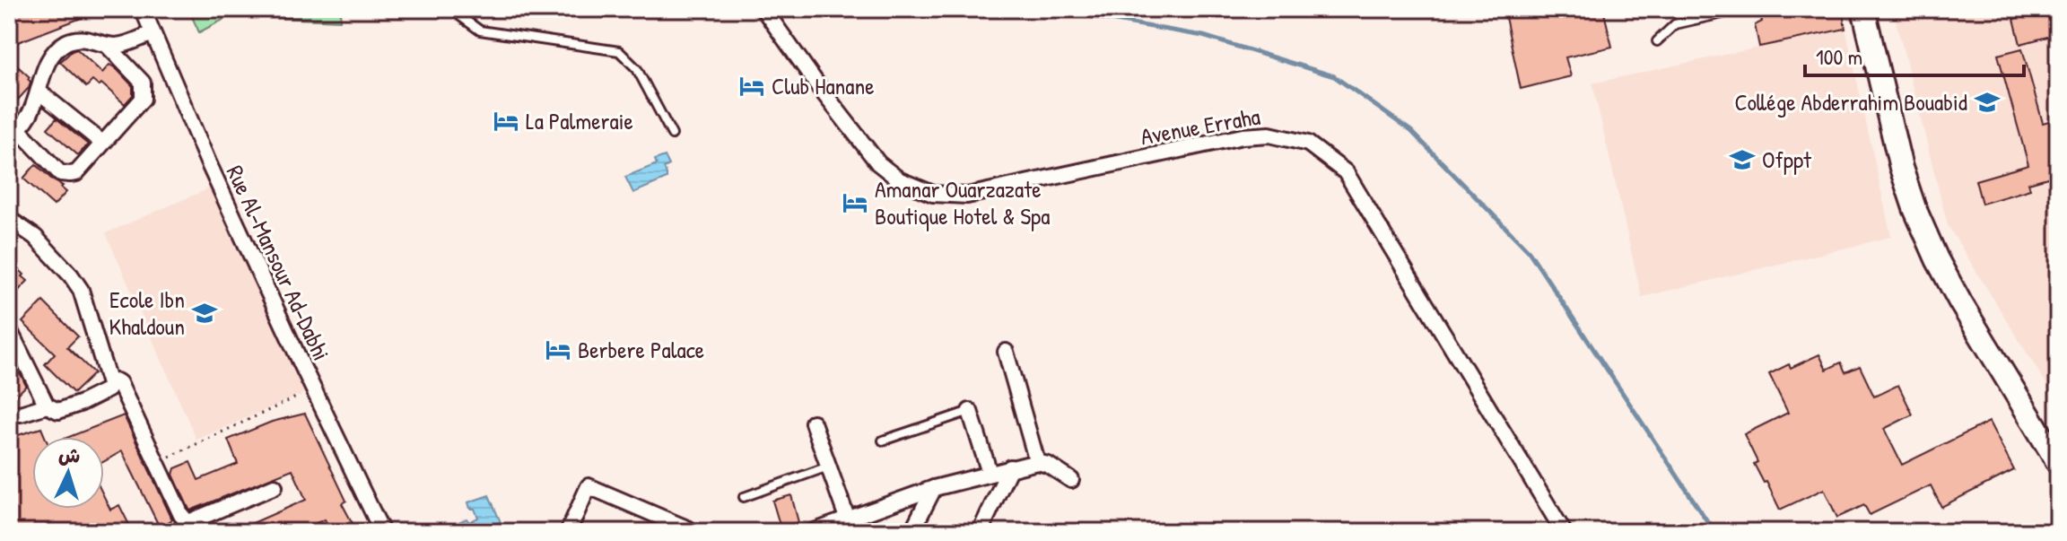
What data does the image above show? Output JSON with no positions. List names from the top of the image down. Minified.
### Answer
{"streets":{"street":["Avenue Erraha","Rue Al-Mansour Ad-Dabhi"]},"places":{"hotel":["Club Hanane","La Palmeraie","Amanar Ouarzazate Boutique Hotel & Spa","Berbere Palace"],"school or university":["Collége Abderrahim Bouabid","Ofppt","Ecole Ibn Khaldoun"]},"scale_bar":"100 m","north":"top"}
